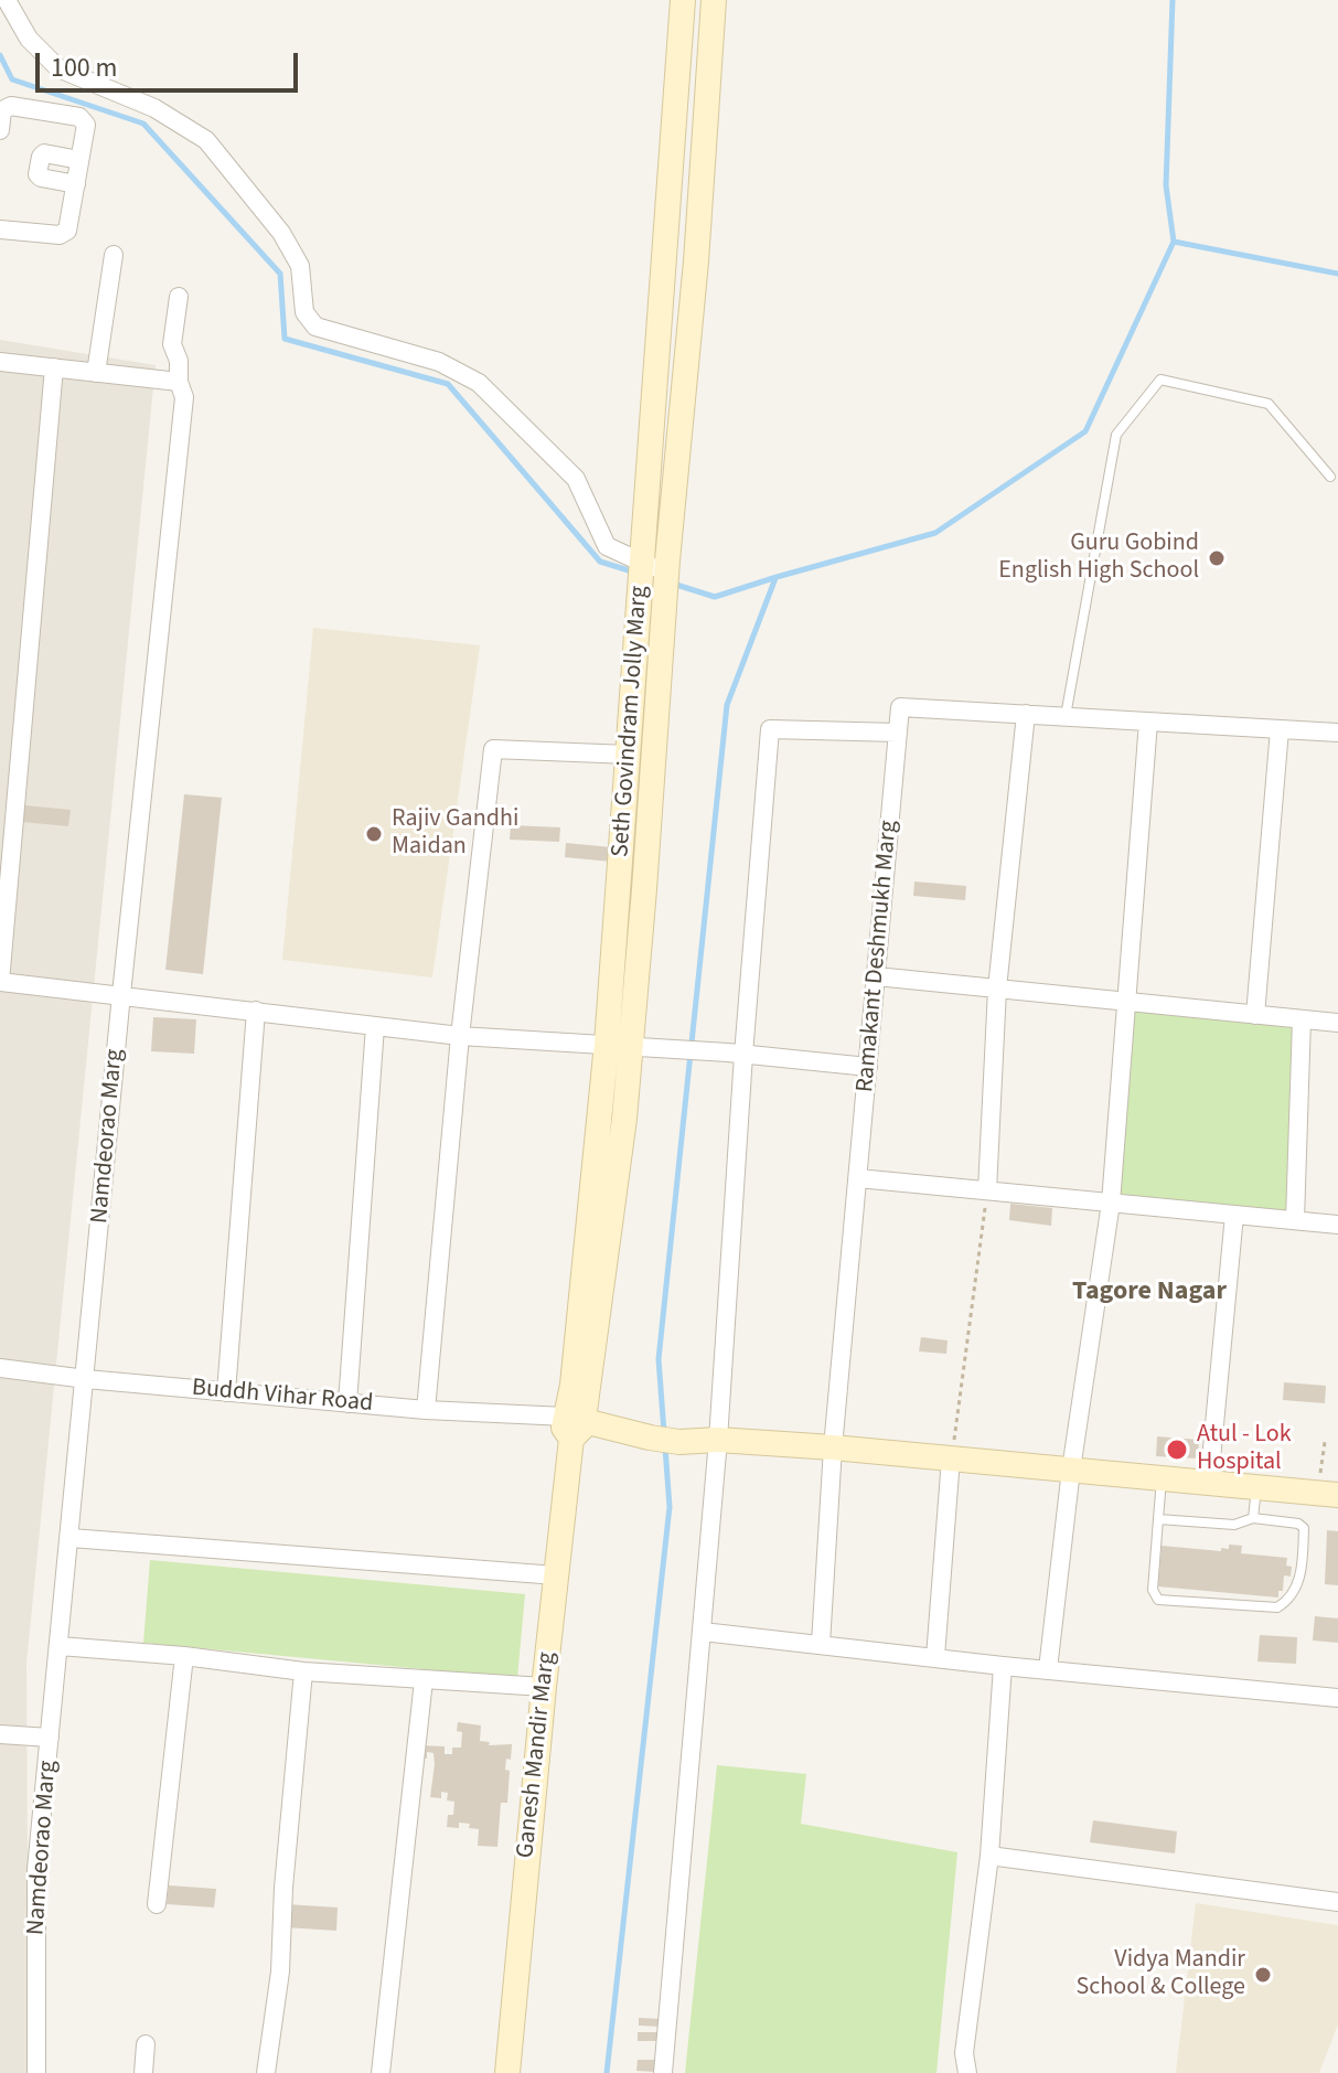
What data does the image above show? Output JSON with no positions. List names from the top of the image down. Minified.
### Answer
{"streets":{"street":["Seth Govindram Jolly Marg","Ramakant Deshmukh Marg","Namdeorao Marg","Buddh Vihar Road","Ganesh Mandir Marg"]},"crossings":[["Seth Govindram Jolly Marg","Buddh Vihar Road"],["Seth Govindram Jolly Marg","Ganesh Mandir Marg"],["Namdeorao Marg","Buddh Vihar Road"],["Buddh Vihar Road","Ganesh Mandir Marg"]],"districts":["Tagore Nagar"],"places":["Guru Gobind English High School","Rajiv Gandhi Maidan","Atul - Lok Hospital","Vidya Mandir School & College"],"scale_bar":"100 m"}
